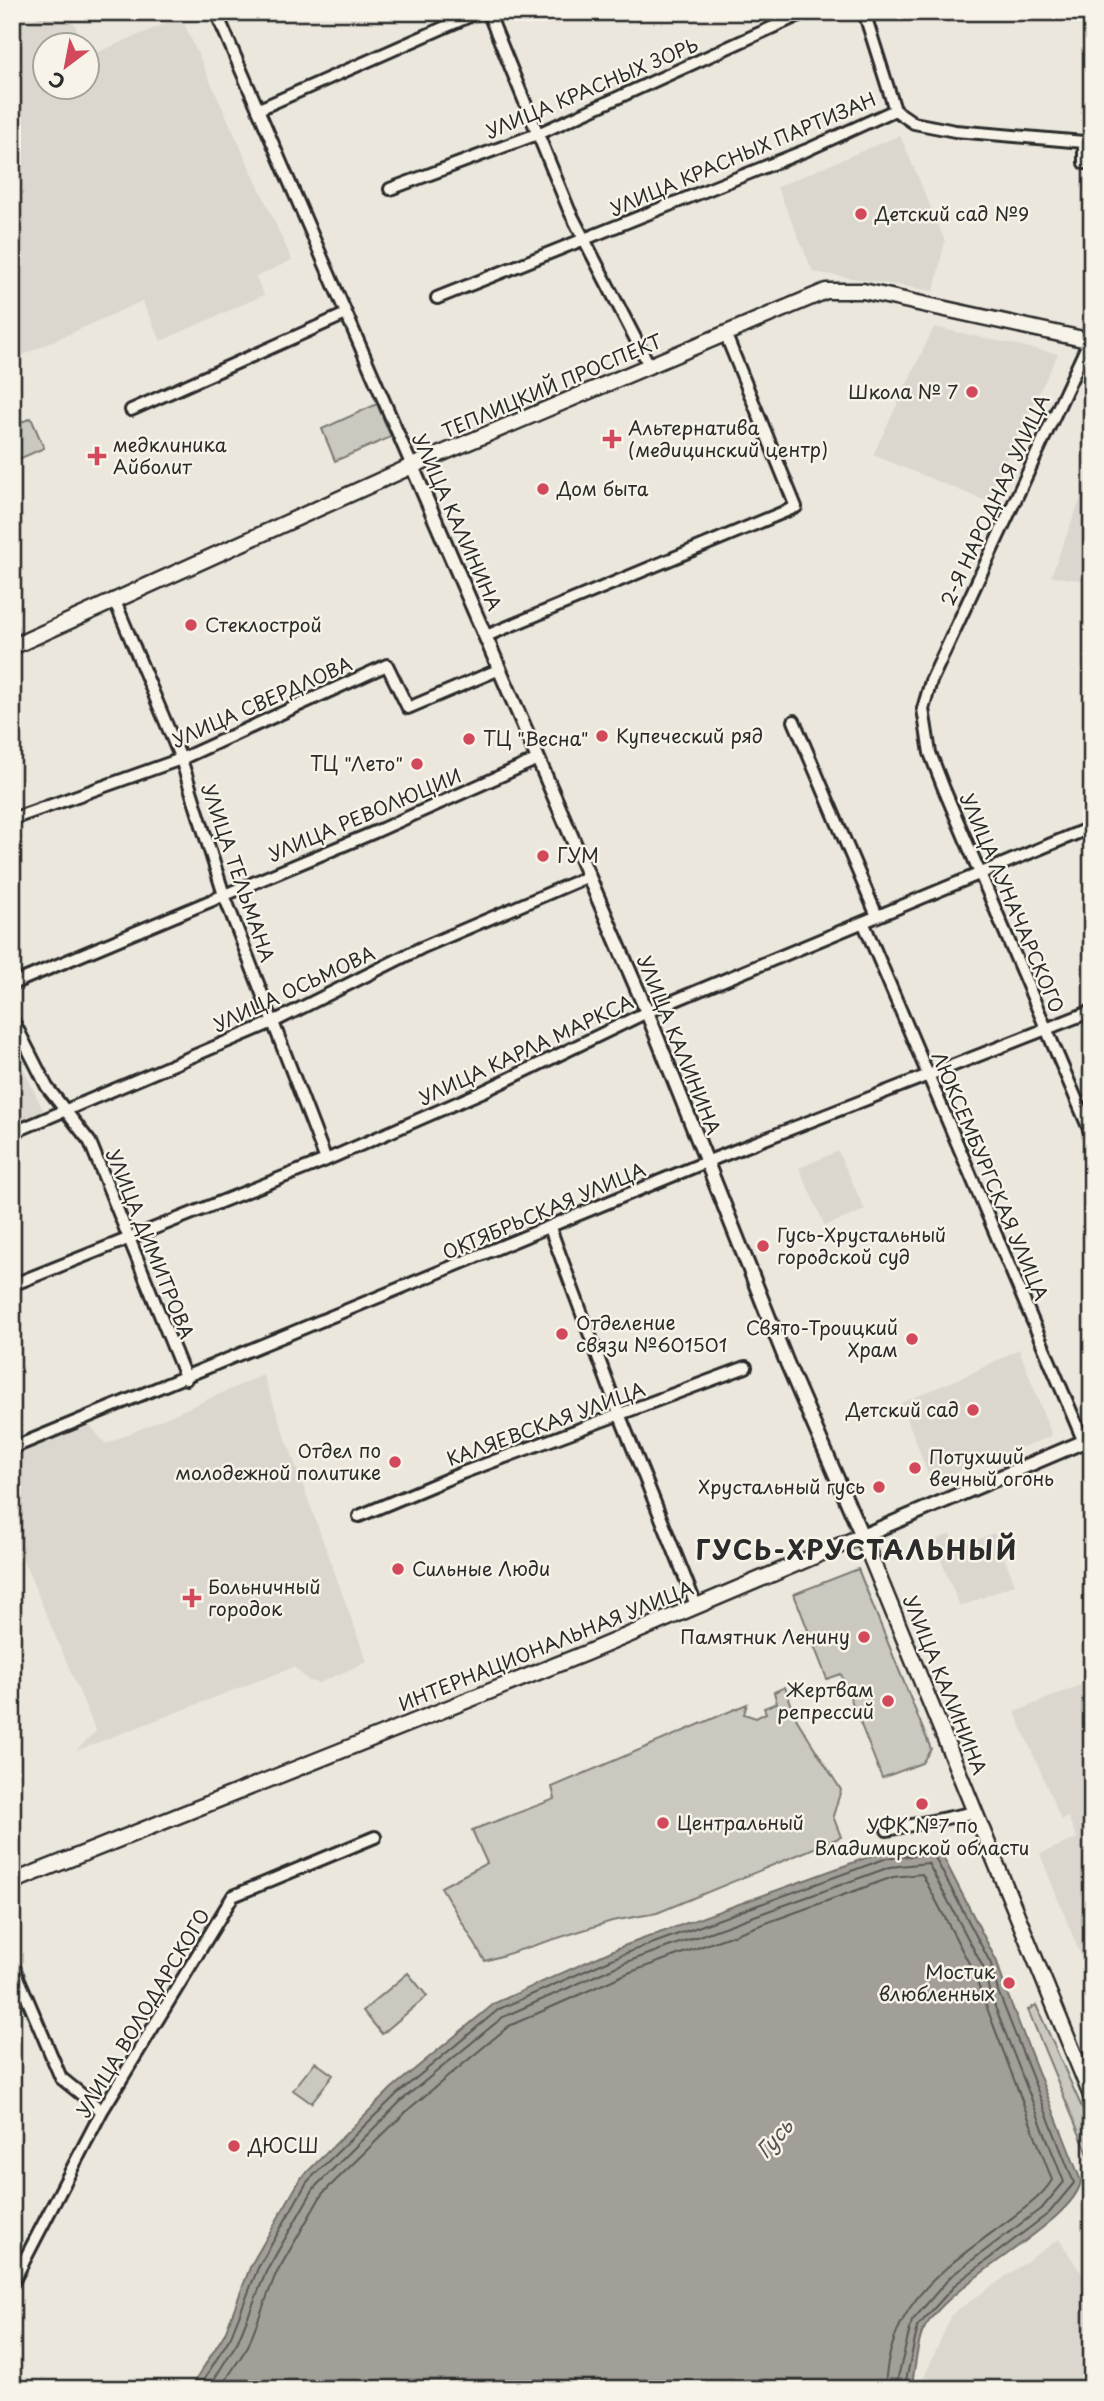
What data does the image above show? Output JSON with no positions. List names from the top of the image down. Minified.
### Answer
{"streets":{"main road":["ТЕПЛИЦКИЙ ПРОСПЕКТ","УЛИЦА КАЛИНИНА","ИНТЕРНАЦИОНАЛЬНАЯ УЛИЦА"],"street":["УЛИЦА КРАСНЫХ ЗОРЬ","УЛИЦА КРАСНЫХ ПАРТИЗАН","2-Я НАРОДНАЯ УЛИЦА","УЛИЦА СВЕРДЛОВА","УЛИЦА РЕВОЛЮЦИИ","УЛИЦА ТЕЛЬМАНА","УЛИЦА ЛУНАЧАРСКОГО","УЛИЦА ОСЬМОВА","УЛИЦА КАРЛА МАРКСА","ЛЮКСЕМБУРГСКАЯ УЛИЦА","ОКТЯБРЬСКАЯ УЛИЦА","УЛИЦА ДИМИТРОВА","КАЛЯЕВСКАЯ УЛИЦА","УЛИЦА ВОЛОДАРСКОГО"]},"crossings":[["ТЕПЛИЦКИЙ ПРОСПЕКТ","2-Я НАРОДНАЯ УЛИЦА"],["ТЕПЛИЦКИЙ ПРОСПЕКТ","УЛИЦА КАЛИНИНА"],["ТЕПЛИЦКИЙ ПРОСПЕКТ","УЛИЦА ТЕЛЬМАНА"],["2-Я НАРОДНАЯ УЛИЦА","УЛИЦА ЛУНАЧАРСКОГО"],["УЛИЦА КАЛИНИНА","УЛИЦА СВЕРДЛОВА"],["УЛИЦА КАЛИНИНА","УЛИЦА РЕВОЛЮЦИИ"],["УЛИЦА КАЛИНИНА","УЛИЦА ОСЬМОВА"],["УЛИЦА КАЛИНИНА","УЛИЦА КАРЛА МАРКСА"],["УЛИЦА КАЛИНИНА","ОКТЯБРЬСКАЯ УЛИЦА"],["УЛИЦА КАЛИНИНА","ИНТЕРНАЦИОНАЛЬНАЯ УЛИЦА"],["УЛИЦА СВЕРДЛОВА","УЛИЦА ТЕЛЬМАНА"],["УЛИЦА РЕВОЛЮЦИИ","УЛИЦА ТЕЛЬМАНА"],["УЛИЦА ТЕЛЬМАНА","УЛИЦА ОСЬМОВА"],["УЛИЦА ТЕЛЬМАНА","УЛИЦА КАРЛА МАРКСА"],["УЛИЦА ЛУНАЧАРСКОГО","УЛИЦА КАРЛА МАРКСА"],["УЛИЦА ЛУНАЧАРСКОГО","ОКТЯБРЬСКАЯ УЛИЦА"],["УЛИЦА ОСЬМОВА","УЛИЦА ДИМИТРОВА"],["УЛИЦА КАРЛА МАРКСА","ЛЮКСЕМБУРГСКАЯ УЛИЦА"],["УЛИЦА КАРЛА МАРКСА","УЛИЦА ДИМИТРОВА"],["ЛЮКСЕМБУРГСКАЯ УЛИЦА","ОКТЯБРЬСКАЯ УЛИЦА"],["ЛЮКСЕМБУРГСКАЯ УЛИЦА","ИНТЕРНАЦИОНАЛЬНАЯ УЛИЦА"],["ОКТЯБРЬСКАЯ УЛИЦА","УЛИЦА ДИМИТРОВА"]],"districts":["ГУСЬ-ХРУСТАЛЬНЫЙ"],"water":["Гусь"],"places":{"other":["Детский сад №9","Школа № 7","Дом быта","Стеклострой","Купеческий ряд","ТЦ \"Весна\"","ТЦ \"Лето\"","ГУМ","Гусь-Хрустальный городской суд","Отделение связи №601501","Свято-Троицкий Храм","Детский сад","Отдел по молодежной политике","Потухший вечный огонь","Хрустальный гусь","Сильные Люди","Памятник Ленину","Жертвам репрессий","УФК №7 по Владимирской области","Центральный","Мостик влюбленных","ДЮСШ"],"health":["Альтернатива (медицинский центр)","медклиника Айболит","Больничный городок"]},"north":"bottom left"}
